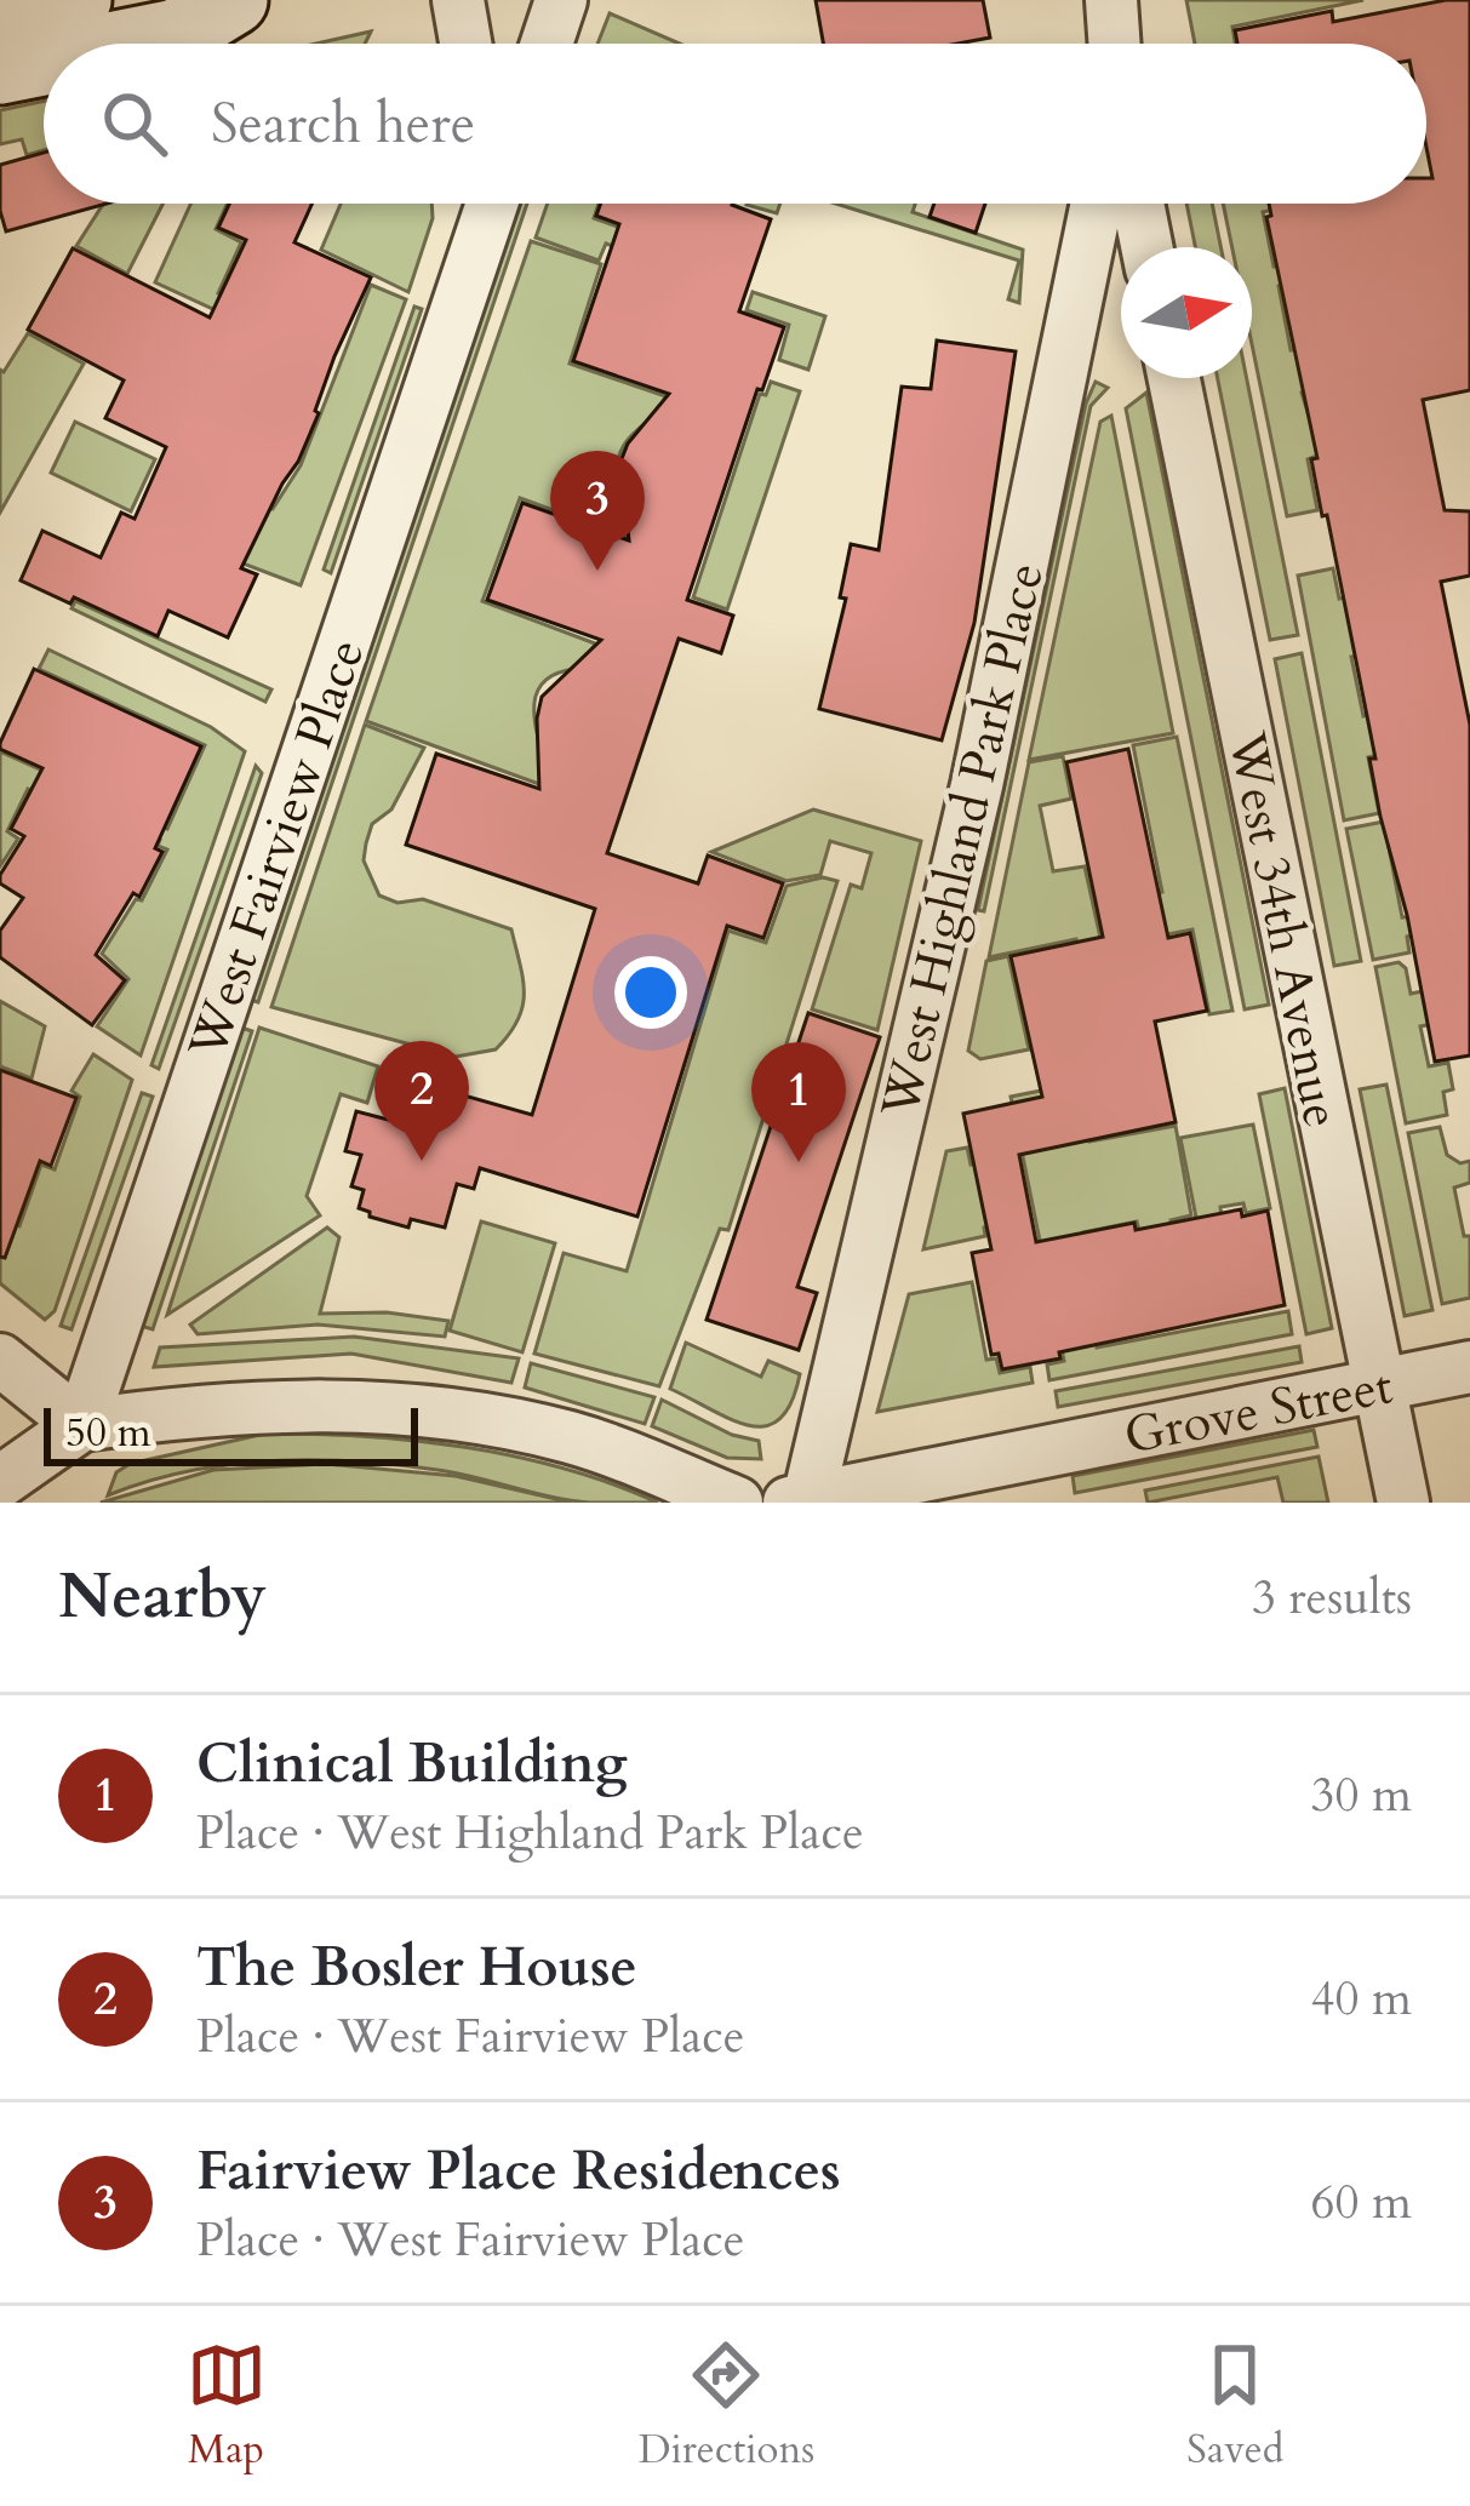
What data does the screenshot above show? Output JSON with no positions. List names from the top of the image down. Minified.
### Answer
{"streets":{"street":["West Highland Park Place","West Fairview Place","West 34th Avenue","Grove Street"]},"crossings":[["West Highland Park Place","Grove Street"],["West 34th Avenue","Grove Street"]],"scale_bar":"50 m","north":"right","page":{"search":"Search here","pins":["3","2","1"],"scale":"50 m","heading":["Nearby","3 results"],"list":[{"mark":"1","name":"Clinical Building","note":"Place · West Highland Park Place","value":"30 m"},{"mark":"2","name":"The Bosler House","note":"Place · West Fairview Place","value":"40 m"},{"mark":"3","name":"Fairview Place Residences","note":"Place · West Fairview Place","value":"60 m"}],"nav":["Map","Directions","Saved"]}}
